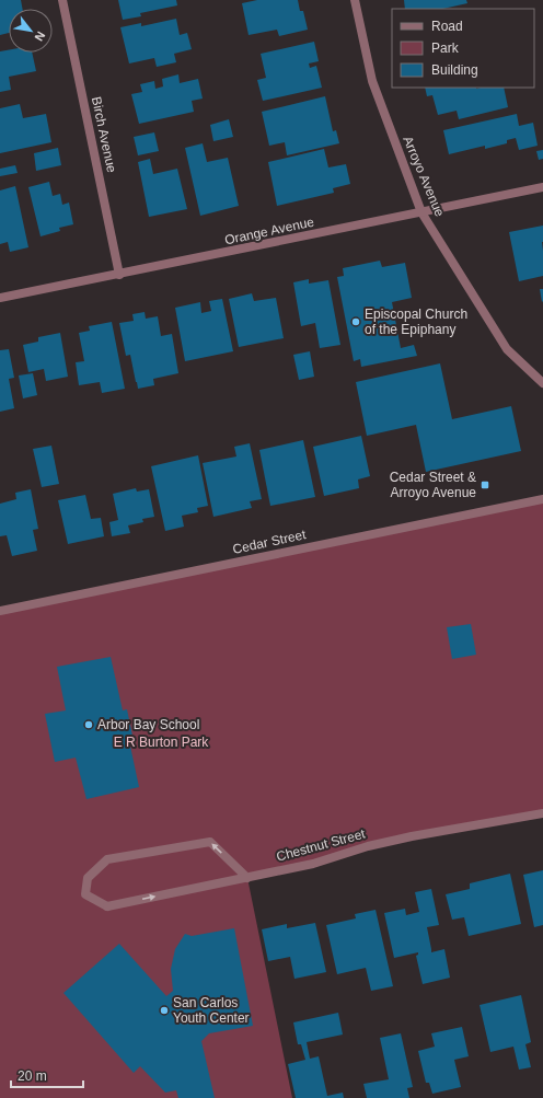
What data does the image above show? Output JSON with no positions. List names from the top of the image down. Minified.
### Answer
{"streets":{"street":["Birch Avenue","Arroyo Avenue","Orange Avenue","Cedar Street","Chestnut Street"]},"crossings":[["Birch Avenue","Orange Avenue"],["Arroyo Avenue","Orange Avenue"]],"parks":["E R Burton Park"],"places":{"other":["Episcopal Church of the Epiphany","Arbor Bay School","San Carlos Youth Center"],"transit":["Cedar Street & Arroyo Avenue"]},"legend":["Road","Park","Building"],"scale_bar":"20 m","north":"bottom right"}
